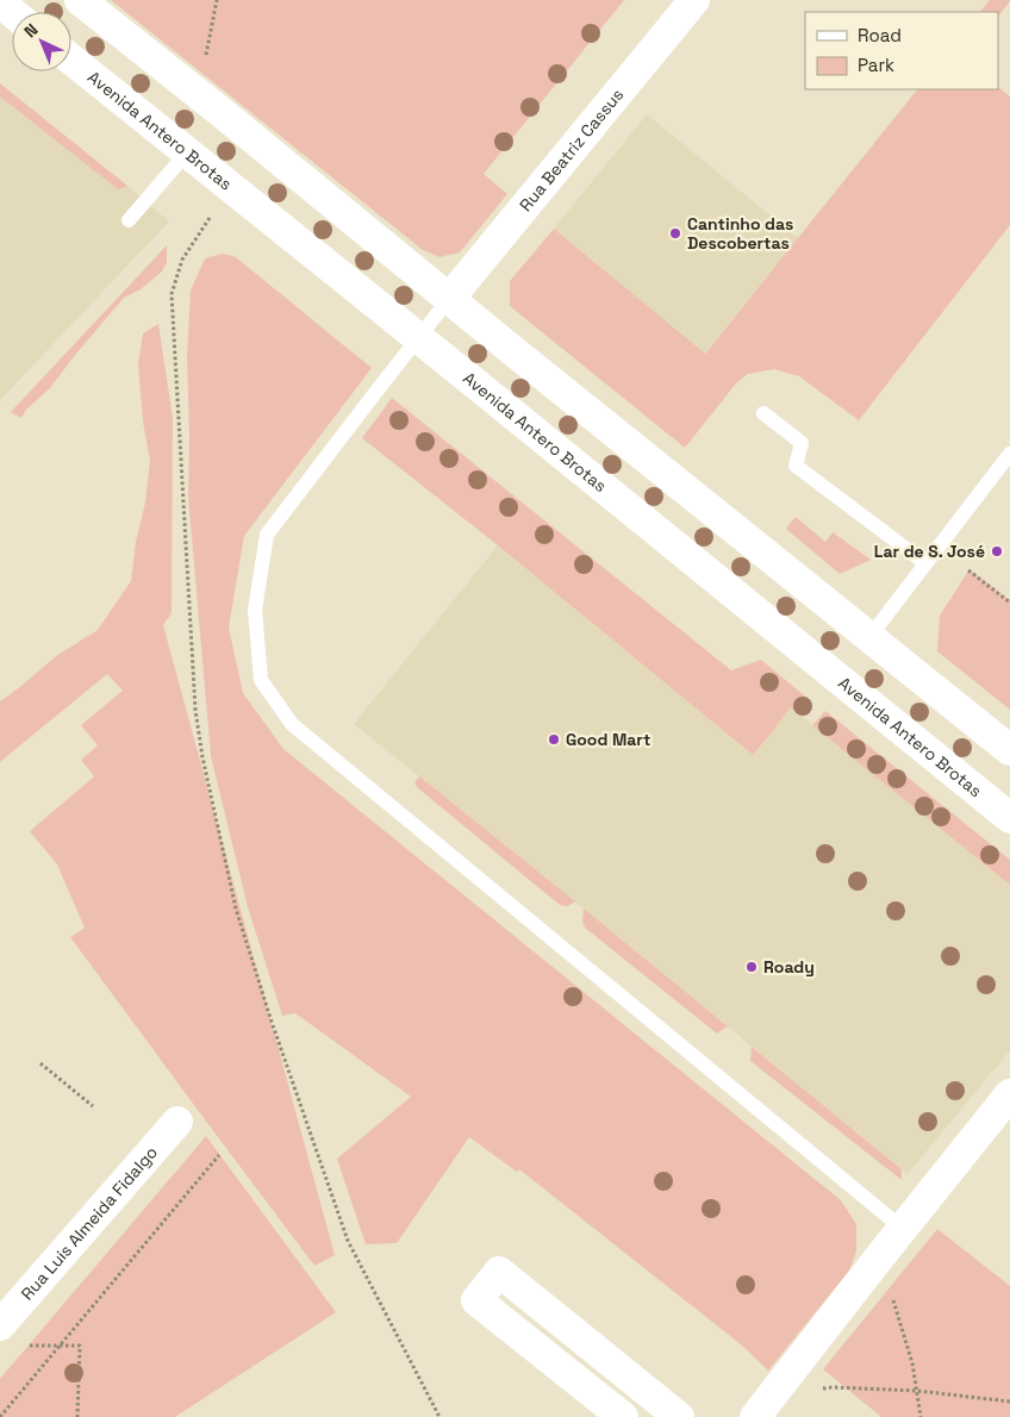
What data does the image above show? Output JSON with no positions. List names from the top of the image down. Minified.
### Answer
{"streets":{"street":["Avenida Antero Brotas","Rua Beatriz Cassus","Rua Luis Almeida Fidalgo"]},"places":["Cantinho das Descobertas","Lar de S. José","Good Mart","Roady"],"legend":["Road","Park"],"north":"top left"}
